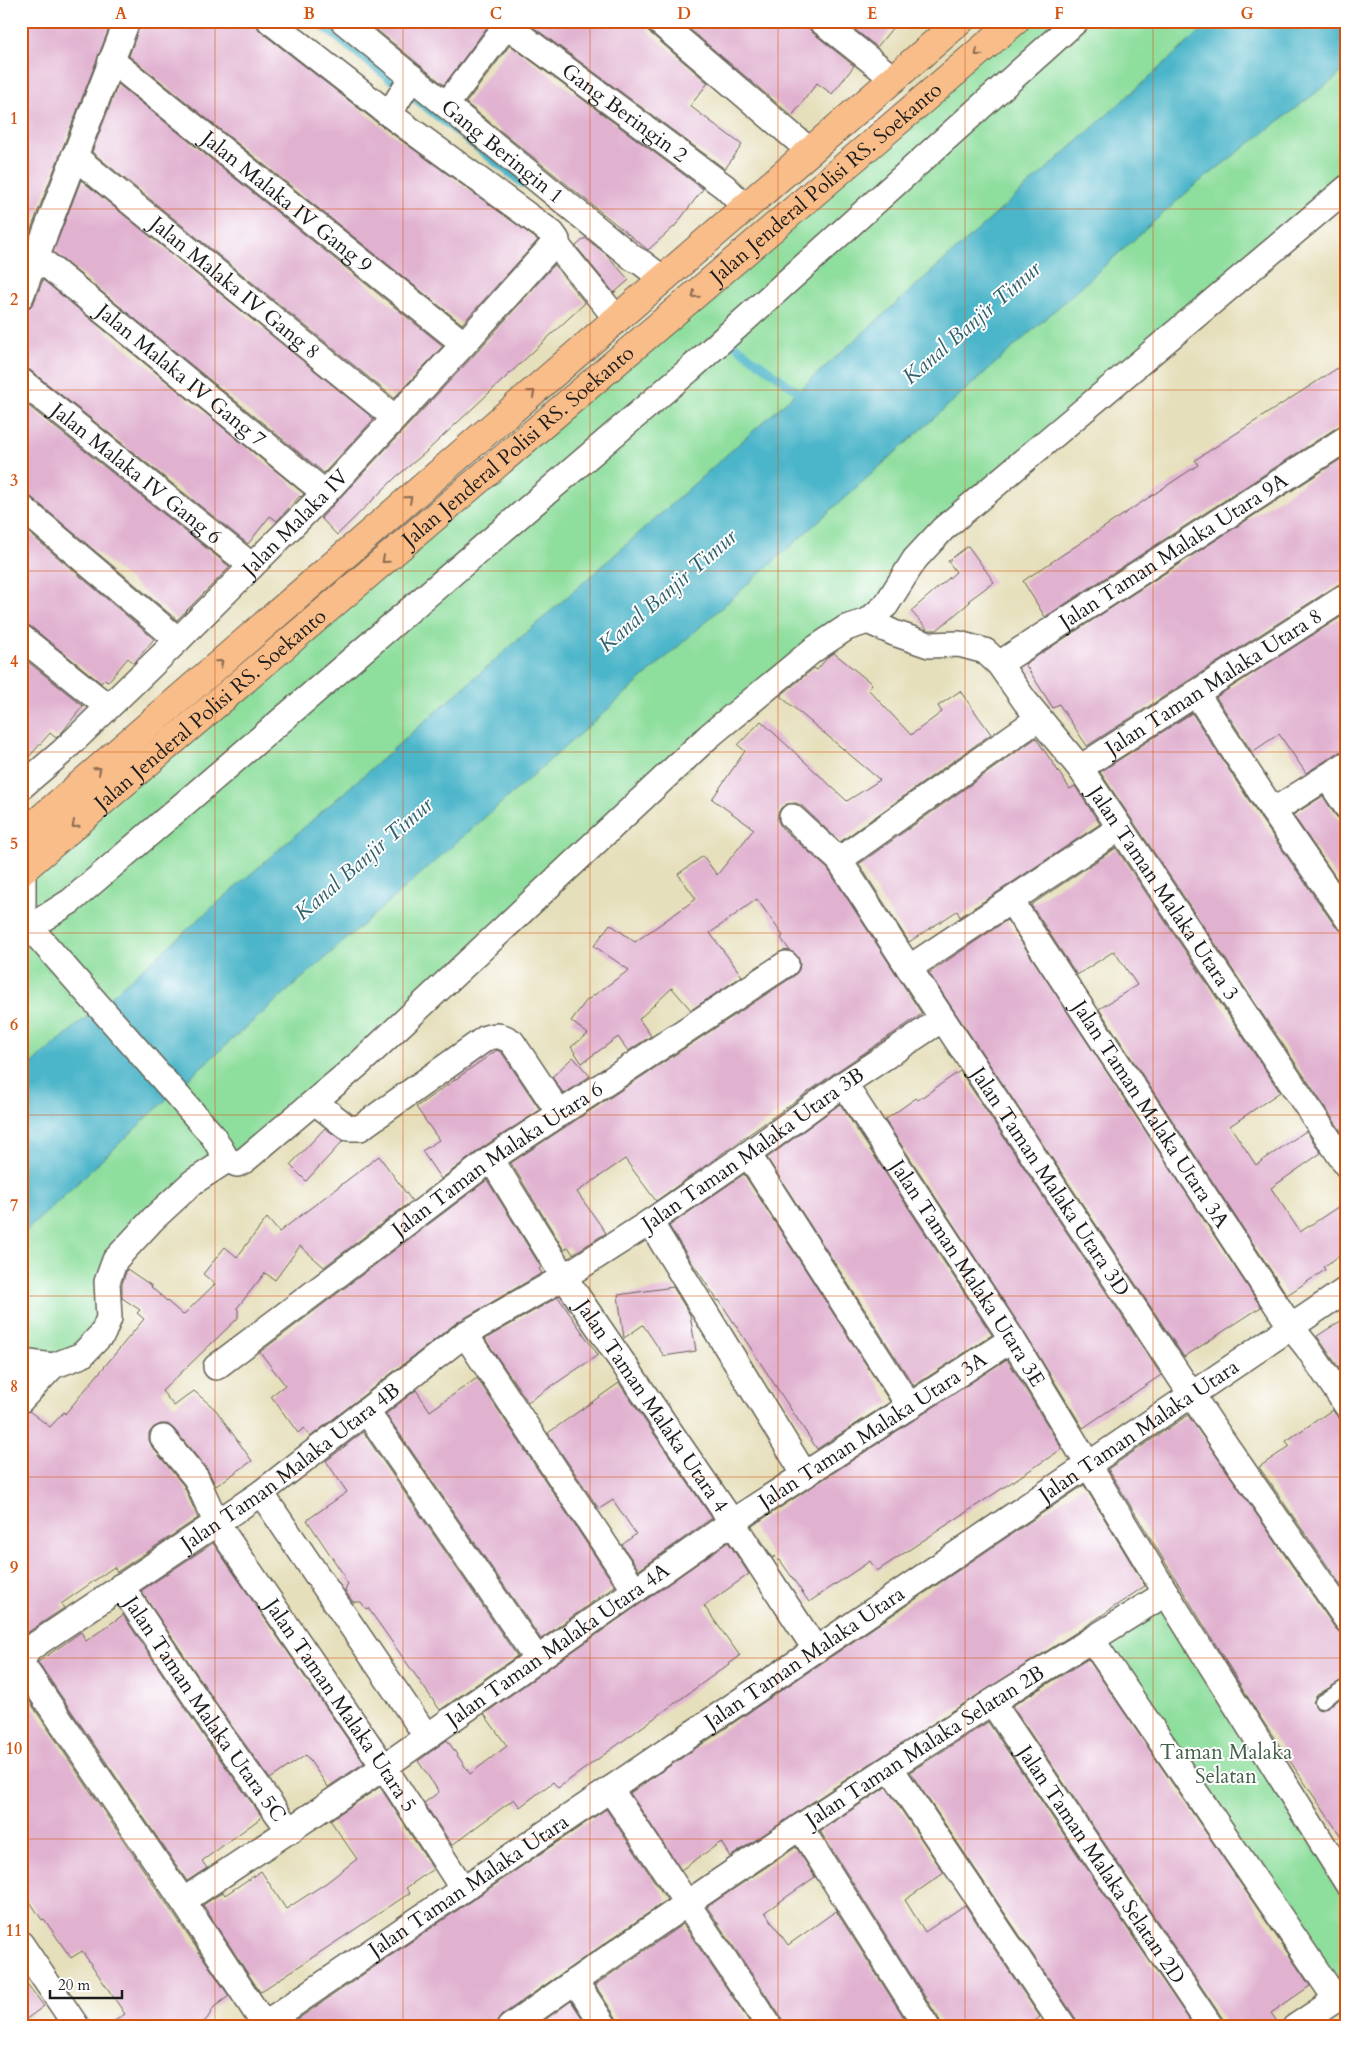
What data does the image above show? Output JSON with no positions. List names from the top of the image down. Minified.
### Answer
{"streets":{"main road":["Jalan Jenderal Polisi RS. Soekanto"],"street":["Gang Beringin 2","Gang Beringin 1","Jalan Malaka IV Gang 9","Jalan Malaka IV Gang 8","Jalan Malaka IV Gang 7","Jalan Malaka IV Gang 6","Jalan Malaka IV","Jalan Taman Malaka Utara 9A","Jalan Taman Malaka Utara 8","Jalan Taman Malaka Utara 3","Jalan Taman Malaka Utara 3A","Jalan Taman Malaka Utara 3B","Jalan Taman Malaka Utara 6","Jalan Taman Malaka Utara 3D","Jalan Taman Malaka Utara 3E","Jalan Taman Malaka Utara 4","Jalan Taman Malaka Utara","Jalan Taman Malaka Utara 4B","Jalan Taman Malaka Utara 4A","Jalan Taman Malaka Utara 5","Jalan Taman Malaka Utara 5C","Jalan Taman Malaka Selatan 2B","Jalan Taman Malaka Selatan 2D"]},"crossings":[["Gang Beringin 2","Jalan Jenderal Polisi RS. Soekanto"],["Gang Beringin 1","Jalan Jenderal Polisi RS. Soekanto"],["Jalan Malaka IV Gang 9","Jalan Malaka IV"],["Jalan Malaka IV Gang 8","Jalan Malaka IV"],["Jalan Malaka IV Gang 7","Jalan Malaka IV"],["Jalan Malaka IV Gang 6","Jalan Malaka IV"],["Jalan Taman Malaka Utara 9A","Jalan Taman Malaka Utara 3"],["Jalan Taman Malaka Utara 8","Jalan Taman Malaka Utara 3"],["Jalan Taman Malaka Utara 3A","Jalan Taman Malaka Utara 3E"],["Jalan Taman Malaka Utara 3A","Jalan Taman Malaka Utara 4"],["Jalan Taman Malaka Utara 3A","Jalan Taman Malaka Utara"],["Jalan Taman Malaka Utara 3A","Jalan Taman Malaka Utara 4A"],["Jalan Taman Malaka Utara 3B","Jalan Taman Malaka Utara 3D"],["Jalan Taman Malaka Utara 3B","Jalan Taman Malaka Utara 3E"],["Jalan Taman Malaka Utara 3B","Jalan Taman Malaka Utara 4"],["Jalan Taman Malaka Utara 3B","Jalan Taman Malaka Utara 4B"],["Jalan Taman Malaka Utara 6","Jalan Taman Malaka Utara 4"],["Jalan Taman Malaka Utara 3D","Jalan Taman Malaka Utara"],["Jalan Taman Malaka Utara 3E","Jalan Taman Malaka Utara"],["Jalan Taman Malaka Utara 3E","Jalan Taman Malaka Selatan 2B"],["Jalan Taman Malaka Utara 4","Jalan Taman Malaka Utara"],["Jalan Taman Malaka Utara 4","Jalan Taman Malaka Utara 4B"],["Jalan Taman Malaka Utara 4","Jalan Taman Malaka Utara 4A"],["Jalan Taman Malaka Utara","Jalan Taman Malaka Utara 5"],["Jalan Taman Malaka Utara 4B","Jalan Taman Malaka Utara 5"],["Jalan Taman Malaka Utara 4B","Jalan Taman Malaka Utara 5C"],["Jalan Taman Malaka Utara 4A","Jalan Taman Malaka Utara 5"],["Jalan Taman Malaka Utara 4A","Jalan Taman Malaka Utara 5C"],["Jalan Taman Malaka Selatan 2B","Jalan Taman Malaka Selatan 2D"]],"water":["Kanal Banjir Timur"],"parks":["Taman Malaka Selatan"],"scale_bar":"20 m","grid":{"columns":["A","B","C","D","E","F","G"],"rows":["1","2","3","4","5","6","7","8","9","10","11"]}}
